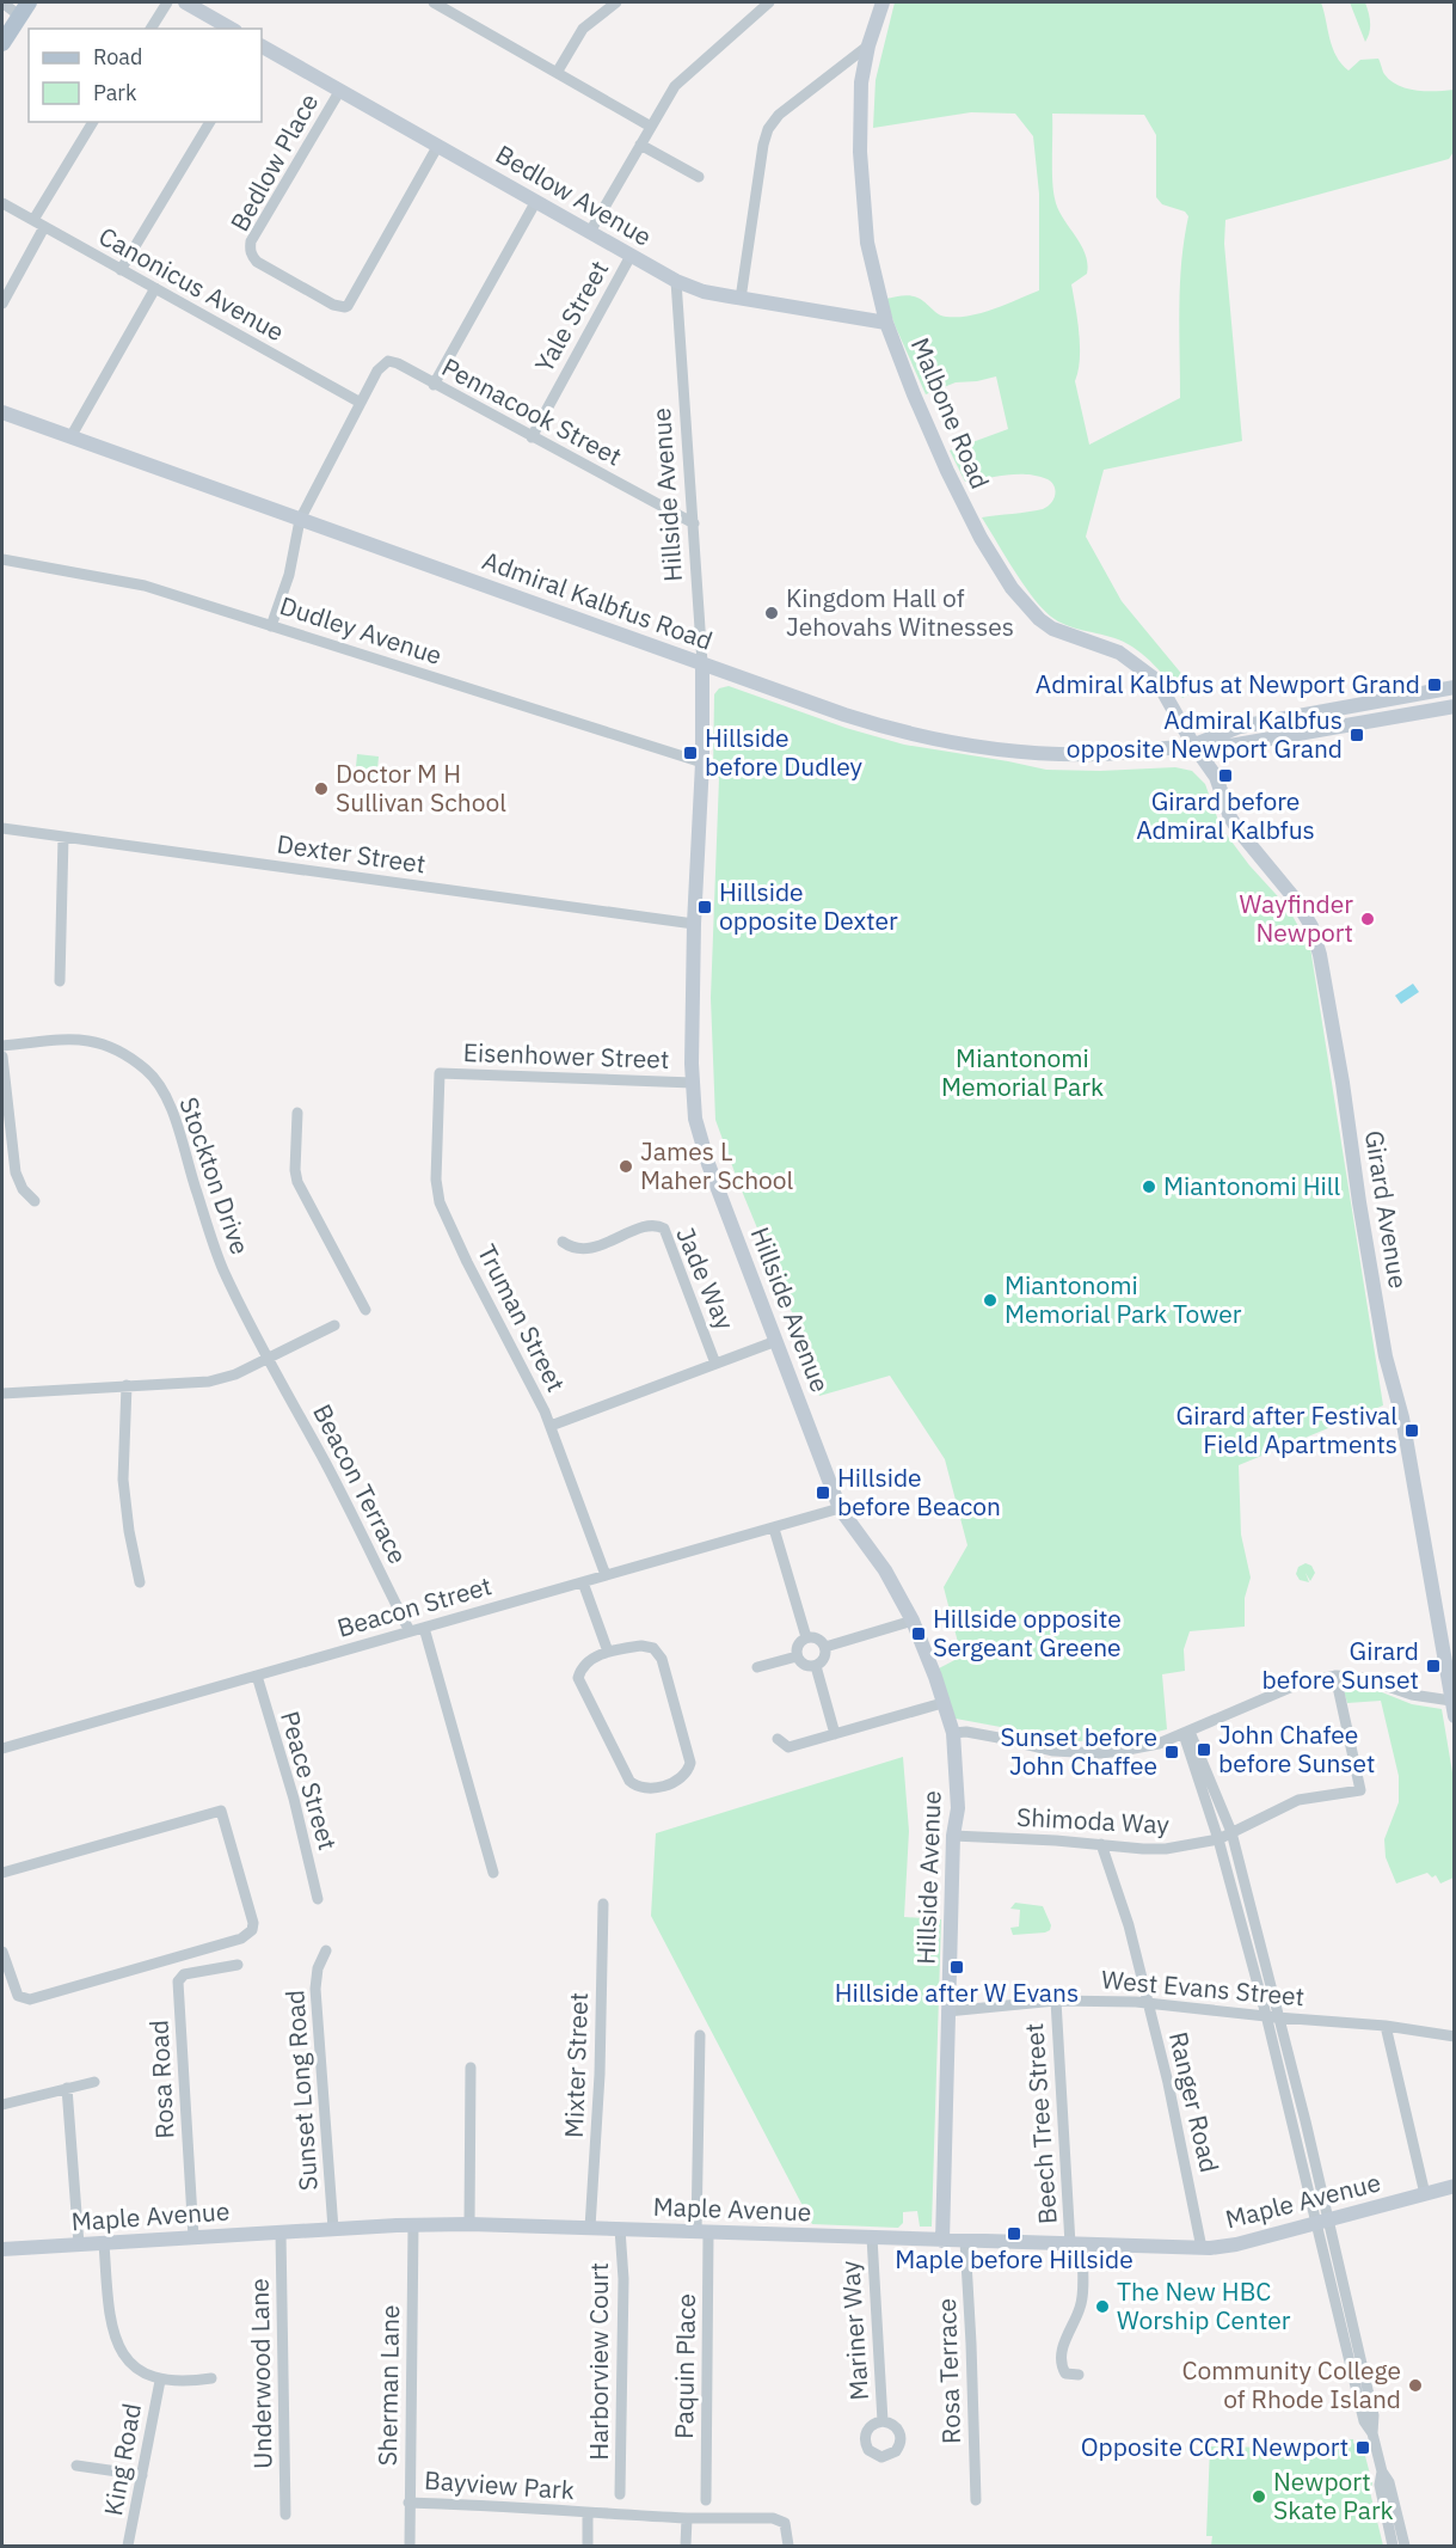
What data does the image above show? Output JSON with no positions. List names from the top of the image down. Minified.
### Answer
{"streets":{"street":["Bedlow Place","Bedlow Avenue","Canonicus Avenue","Yale Street","Pennacook Street","Malbone Road","Hillside Avenue","Admiral Kalbfus Road","Dudley Avenue","Dexter Street","Eisenhower Street","Stockton Drive","Girard Avenue","Jade Way","Truman Street","Beacon Terrace","Beacon Street","Peace Street","Shimoda Way","West Evans Street","Mixter Street","Rosa Road","Sunset Long Road","Ranger Road","Beech Tree Street","Maple Avenue","Mariner Way","Harborview Court","Paquin Place","Rosa Terrace","Underwood Lane","Sherman Lane","King Road","Bayview Park"]},"crossings":[["Bedlow Place","Bedlow Avenue"],["Bedlow Avenue","Yale Street"],["Bedlow Avenue","Malbone Road"],["Bedlow Avenue","Hillside Avenue"],["Canonicus Avenue","Pennacook Street"],["Yale Street","Pennacook Street"],["Pennacook Street","Hillside Avenue"],["Malbone Road","Admiral Kalbfus Road"],["Malbone Road","Girard Avenue"],["Hillside Avenue","Admiral Kalbfus Road"],["Hillside Avenue","Dudley Avenue"],["Hillside Avenue","Dexter Street"],["Hillside Avenue","Eisenhower Street"],["Hillside Avenue","Beacon Street"],["Hillside Avenue","Shimoda Way"],["Hillside Avenue","West Evans Street"],["Hillside Avenue","Maple Avenue"],["Admiral Kalbfus Road","Girard Avenue"],["Eisenhower Street","Truman Street"],["Stockton Drive","Beacon Terrace"],["Truman Street","Beacon Street"],["Beacon Terrace","Beacon Street"],["Beacon Street","Peace Street"],["Shimoda Way","Ranger Road"],["West Evans Street","Ranger Road"],["West Evans Street","Beech Tree Street"],["Mixter Street","Maple Avenue"],["Rosa Road","Maple Avenue"],["Sunset Long Road","Maple Avenue"],["Ranger Road","Maple Avenue"],["Beech Tree Street","Maple Avenue"],["Maple Avenue","Mariner Way"],["Maple Avenue","Harborview Court"],["Maple Avenue","Paquin Place"],["Maple Avenue","Rosa Terrace"],["Maple Avenue","Underwood Lane"],["Maple Avenue","Sherman Lane"],["Sherman Lane","Bayview Park"]],"parks":["Miantonomi Memorial Park"],"places":{"other":["Kingdom Hall of Jehovahs Witnesses","Doctor M H Sullivan School","Wayfinder Newport","James L Maher School","Miantonomi Hill","Miantonomi Memorial Park Tower","The New HBC Worship Center","Community College of Rhode Island","Newport Skate Park"],"transit":["Admiral Kalbfus at Newport Grand","Admiral Kalbfus opposite Newport Grand","Hillside before Dudley","Girard before Admiral Kalbfus","Hillside opposite Dexter","Girard after Festival Field Apartments","Hillside before Beacon","Hillside opposite Sergeant Greene","Girard before Sunset","John Chafee before Sunset","Sunset before John Chaffee","Hillside after W Evans","Maple before Hillside","Opposite CCRI Newport"]},"legend":["Road","Park"]}
